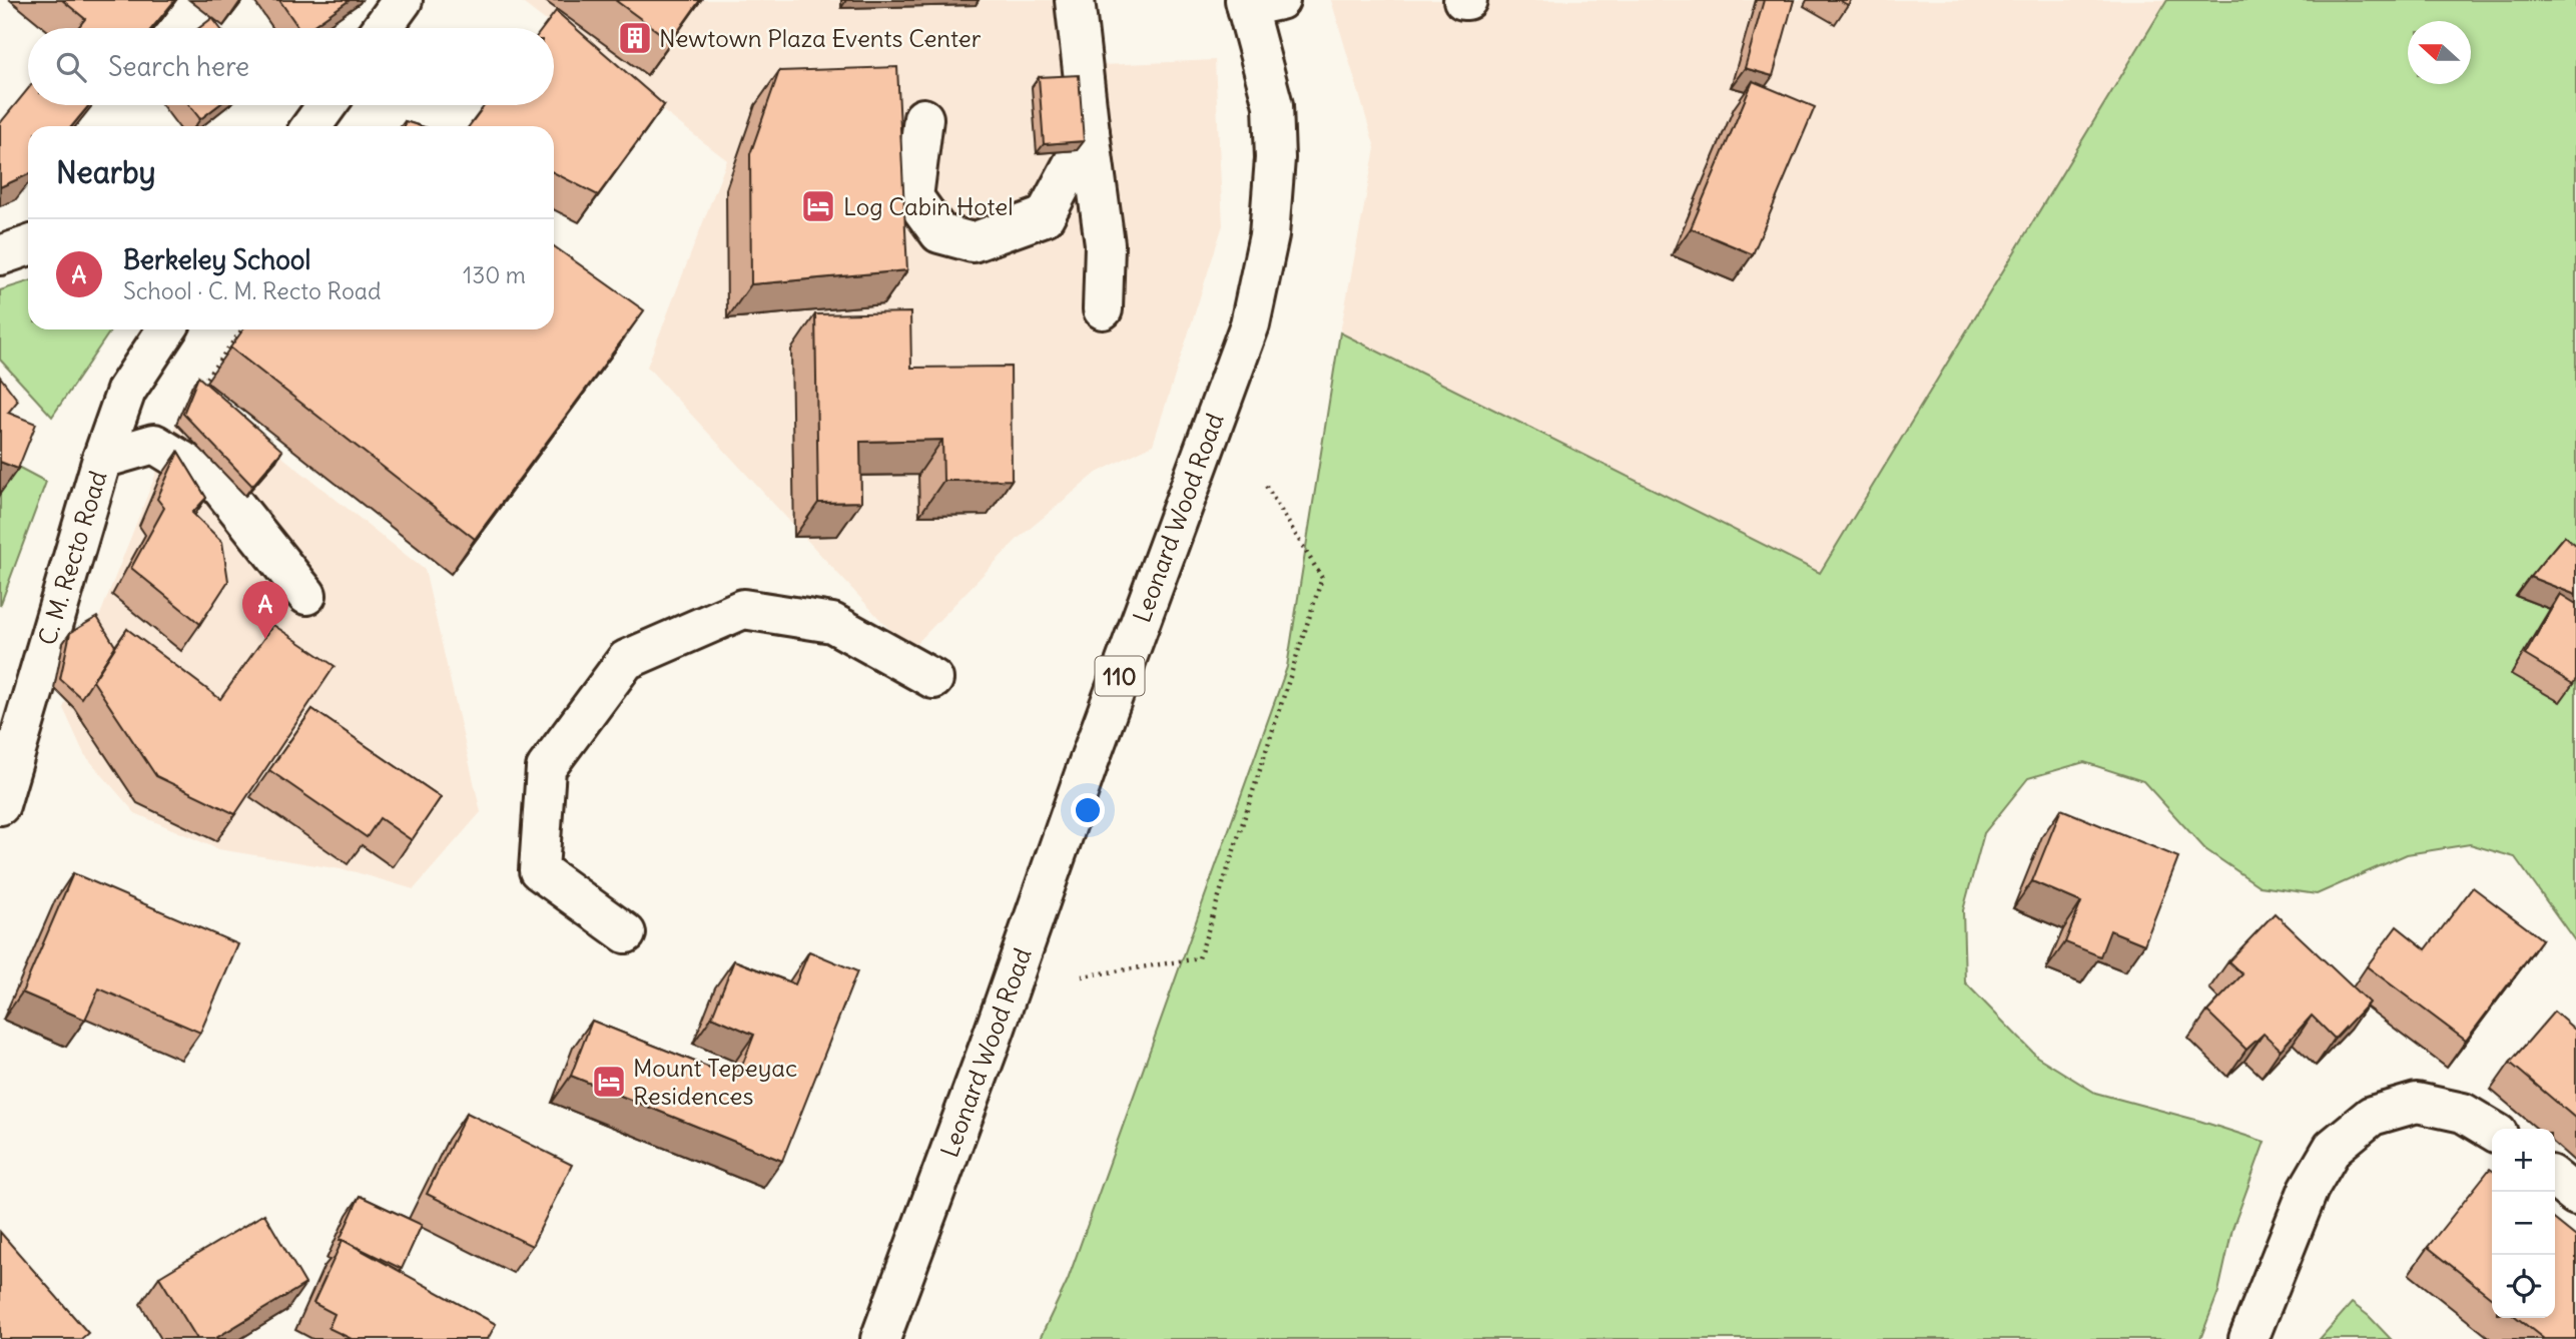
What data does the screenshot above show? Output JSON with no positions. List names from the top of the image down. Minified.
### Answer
{"streets":{"main road":["Leonard Wood Road","C. M. Recto Road","110"]},"places":{"building":["Newtown Plaza Events Center"],"hotel":["Log Cabin Hotel","Mount Tepeyac Residences"]},"north":"left","page":{"search":"Search here","heading":"Nearby","list":[{"mark":"A","name":"Berkeley School","note":"School · C. M. Recto Road","value":"130 m"}],"pins":"A","map_buttons":["+","−"]}}
